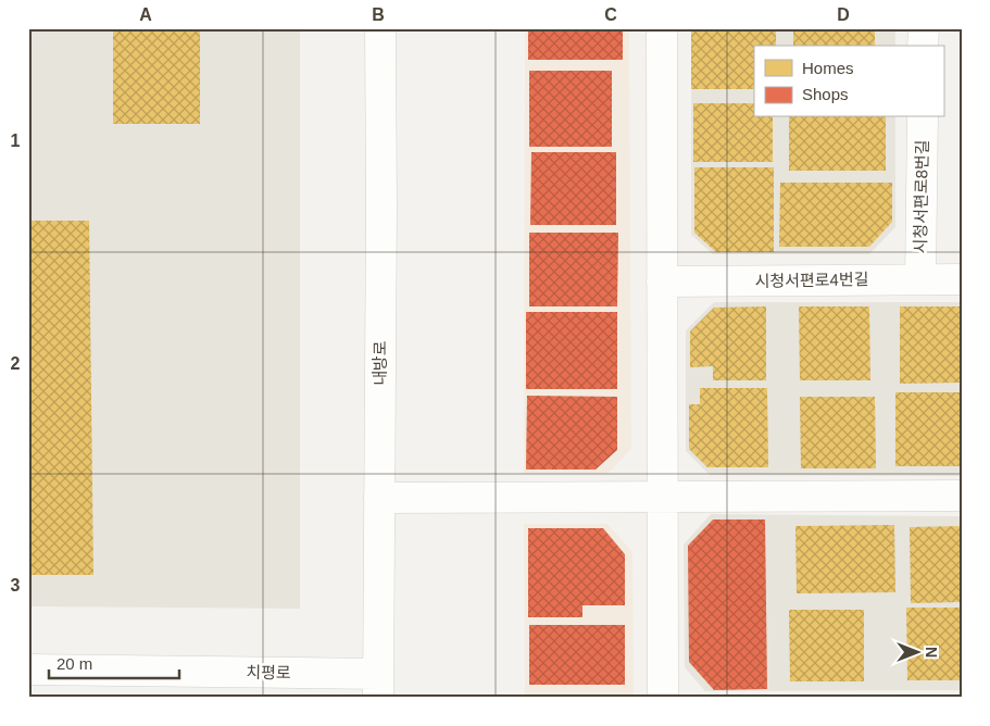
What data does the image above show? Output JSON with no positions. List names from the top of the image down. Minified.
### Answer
{"streets":{"street":["시청서편로8번길","시청서편로4번길","내방로","치평로"]},"crossings":[["시청서편로8번길","시청서편로4번길"],["내방로","치평로"]],"legend":["Homes","Shops"],"scale_bar":"20 m","north":"right","grid":{"columns":["A","B","C","D"],"rows":["1","2","3"]}}
